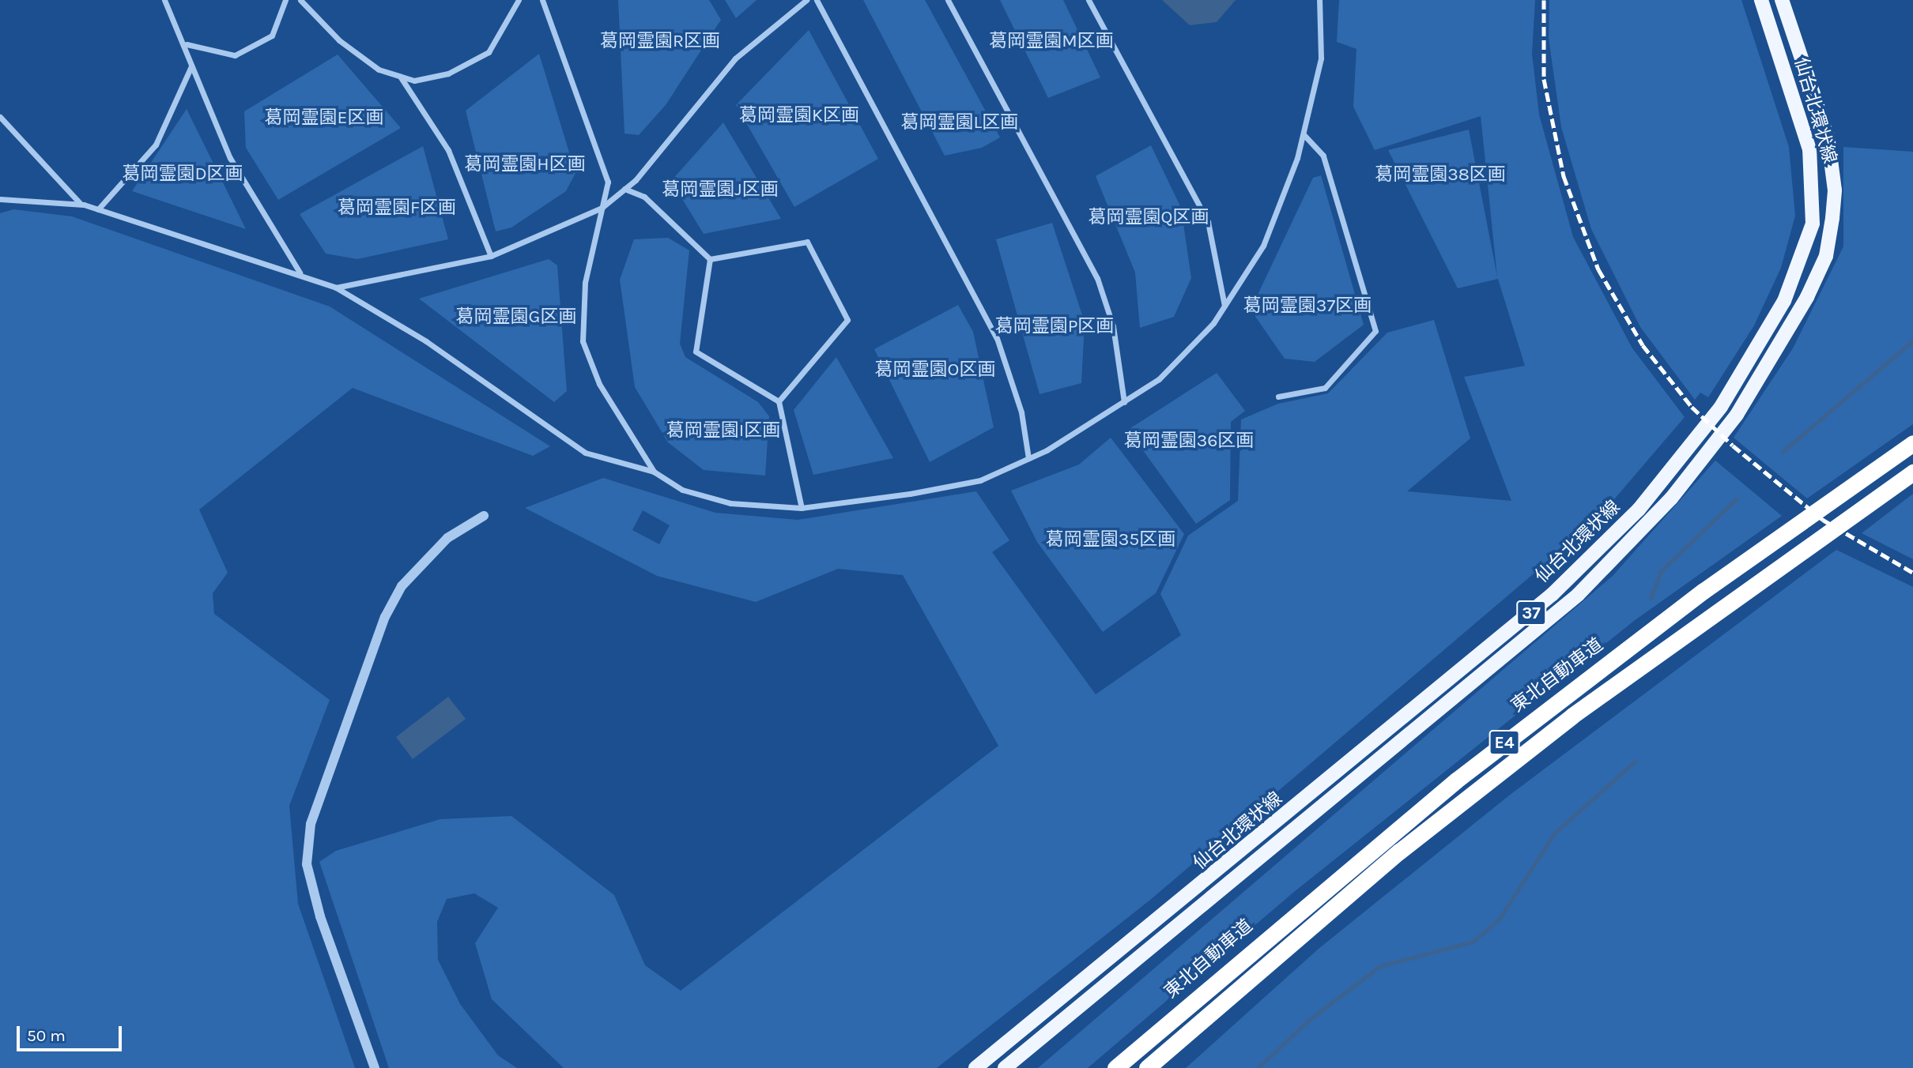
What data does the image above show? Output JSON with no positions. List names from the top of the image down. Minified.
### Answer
{"streets":{"highway":["東北自動車道","E4"],"main road":["仙台北環状線","37"]},"parks":["葛岡霊園R区画","葛岡霊園M区画","葛岡霊園K区画","葛岡霊園E区画","葛岡霊園L区画","葛岡霊園H区画","葛岡霊園D区画","葛岡霊園38区画","葛岡霊園J区画","葛岡霊園F区画","葛岡霊園Q区画","葛岡霊園37区画","葛岡霊園G区画","葛岡霊園P区画","葛岡霊園O区画","葛岡霊園I区画","葛岡霊園36区画","葛岡霊園35区画"],"scale_bar":"50 m"}
